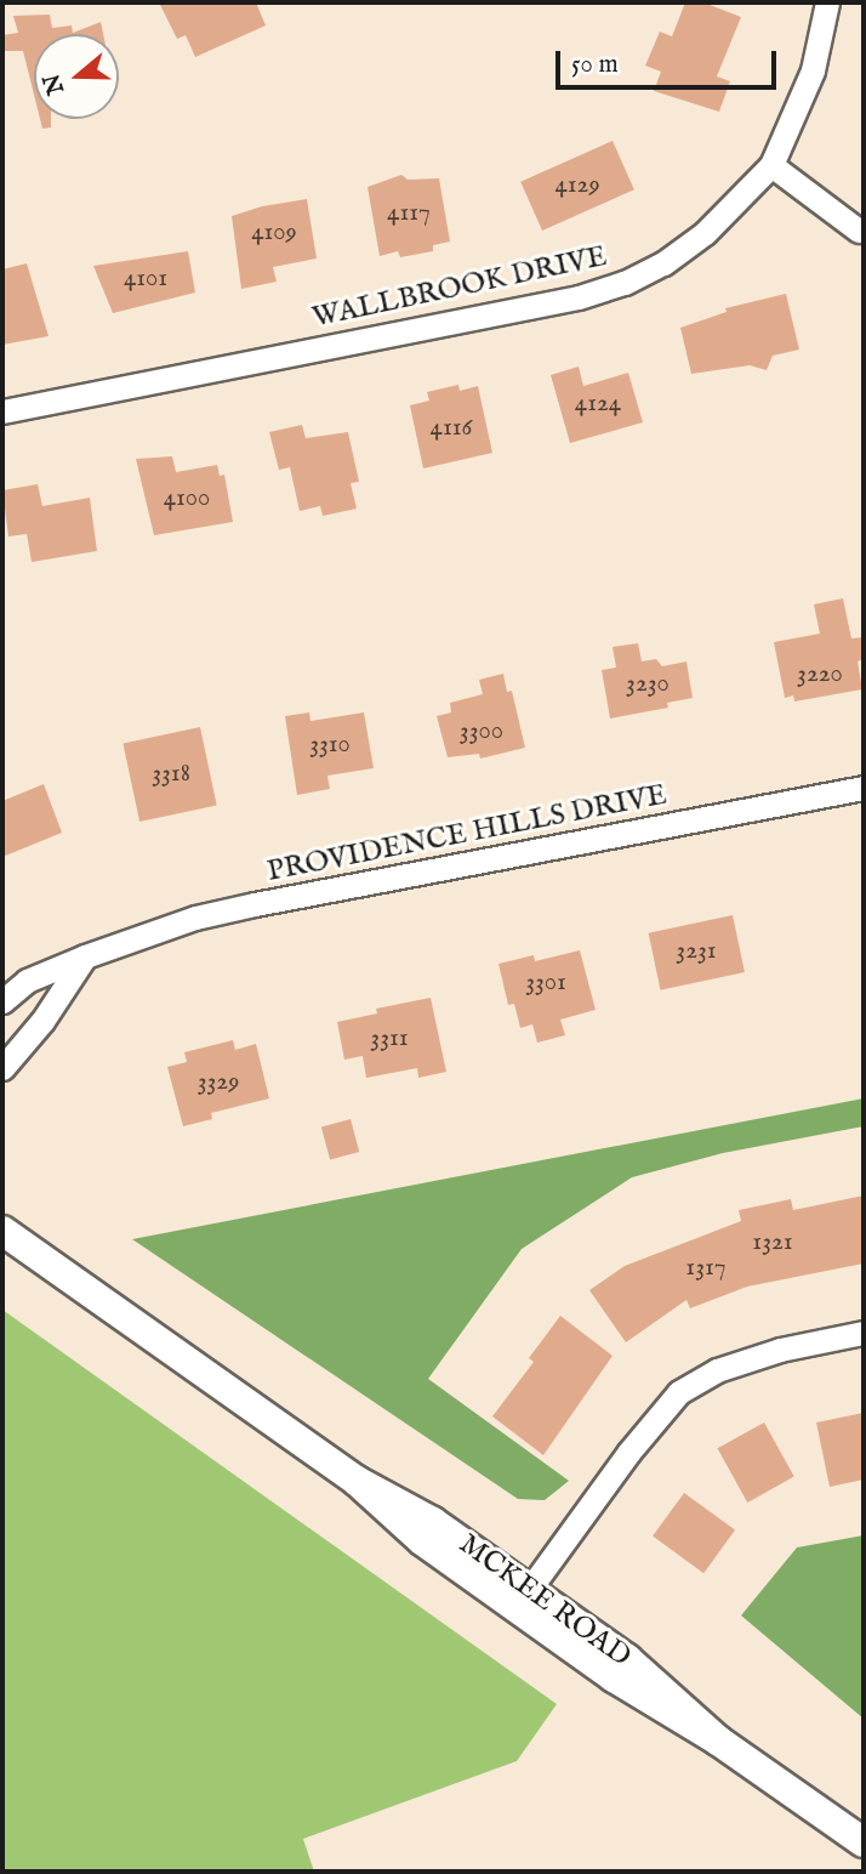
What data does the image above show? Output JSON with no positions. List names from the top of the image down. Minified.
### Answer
{"streets":{"street":["WALLBROOK DRIVE","PROVIDENCE HILLS DRIVE","MCKEE ROAD"]},"house_numbers":["4129","4117","4109","4101","4124","4116","4100","3220","3230","3300","3310","3318","3231","3301","3311","3329","1321","1317"],"scale_bar":"50 m","north":"left"}
